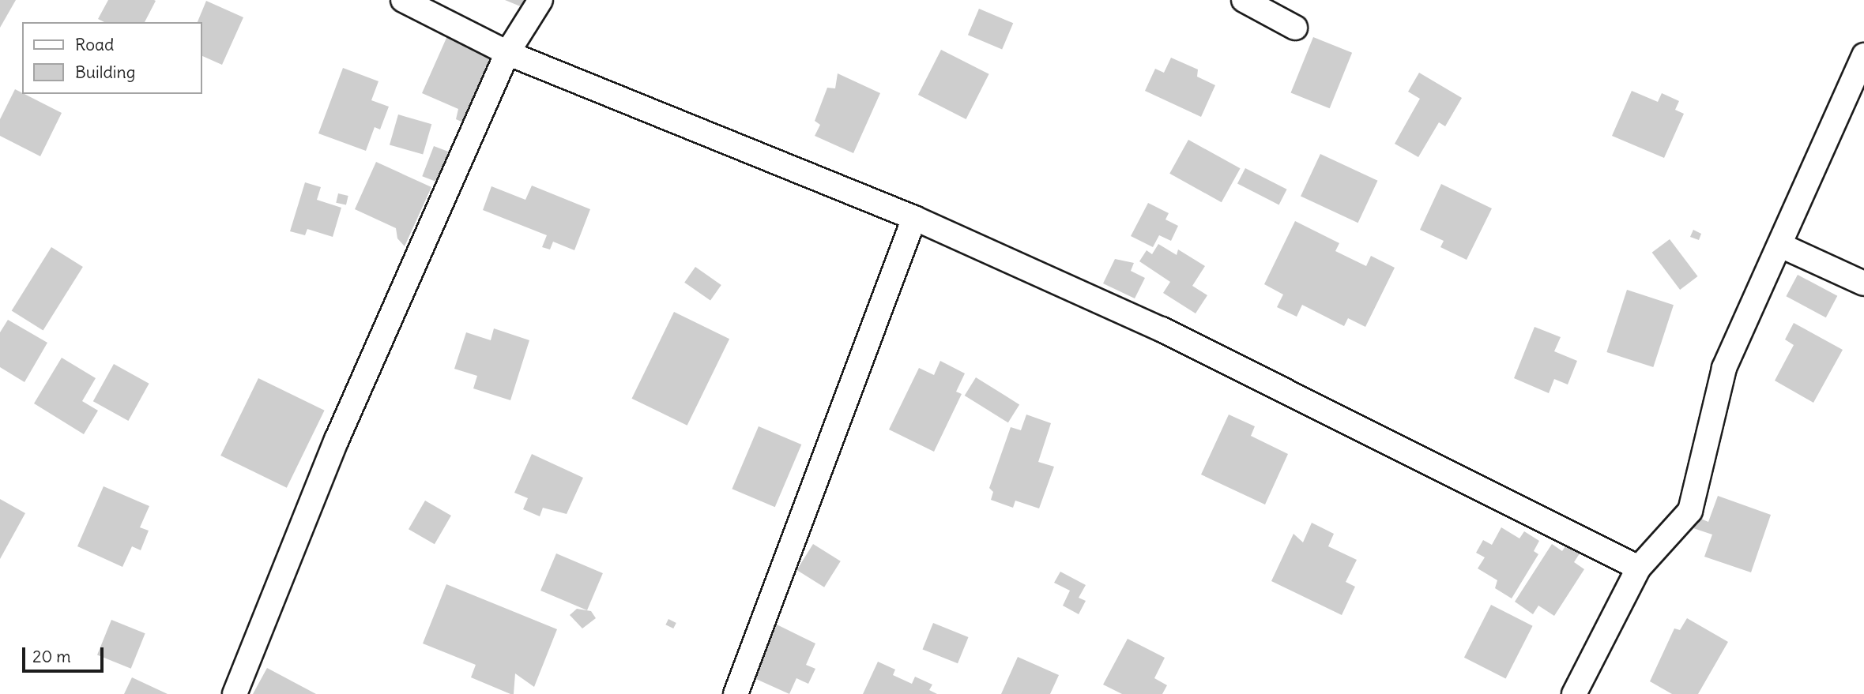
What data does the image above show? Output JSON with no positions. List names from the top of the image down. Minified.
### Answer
{"legend":["Road","Building"],"scale_bar":"20 m"}
